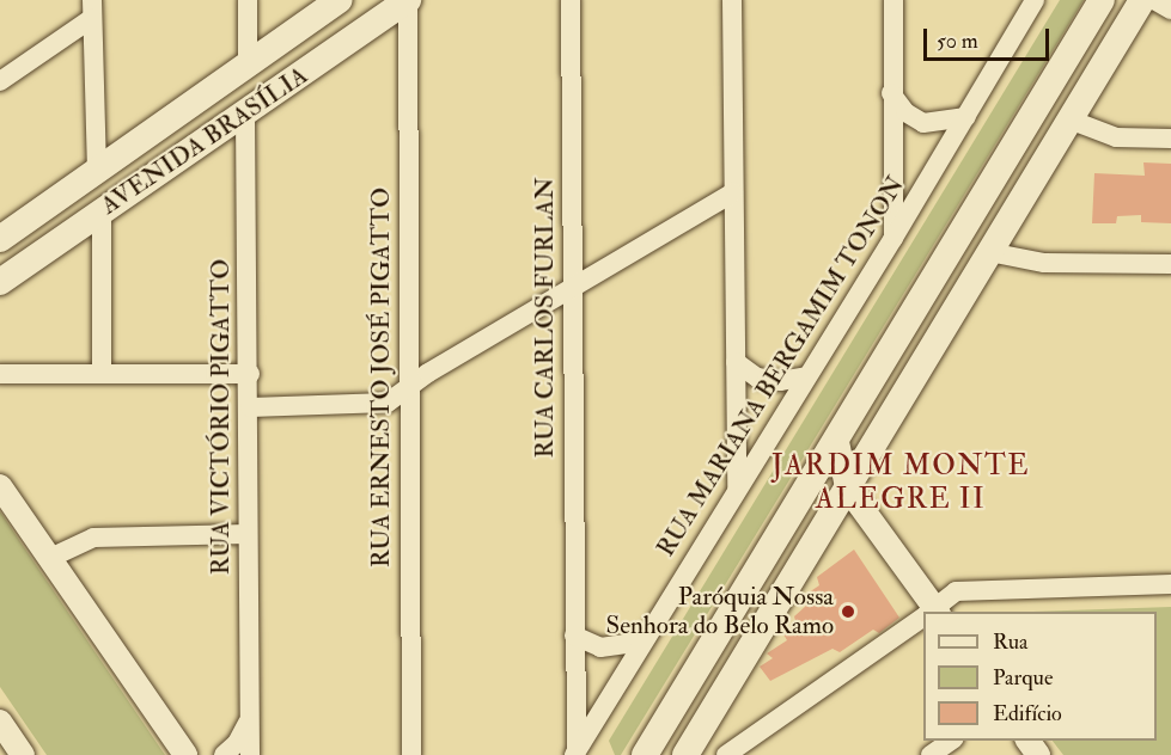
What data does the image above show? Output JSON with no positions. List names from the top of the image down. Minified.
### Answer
{"streets":{"main road":["AVENIDA BRASÍLIA"],"street":["RUA CARLOS FURLAN","RUA MARIANA BERGAMIM TONON","RUA ERNESTO JOSÉ PIGATTO","RUA VICTÓRIO PIGATTO"]},"crossings":[["AVENIDA BRASÍLIA","RUA ERNESTO JOSÉ PIGATTO"],["AVENIDA BRASÍLIA","RUA VICTÓRIO PIGATTO"],["RUA CARLOS FURLAN","RUA MARIANA BERGAMIM TONON"]],"districts":["JARDIM MONTE ALEGRE II"],"places":["Paróquia Nossa Senhora do Belo Ramo"],"legend":["Rua","Parque","Edifício"],"scale_bar":"50 m"}
